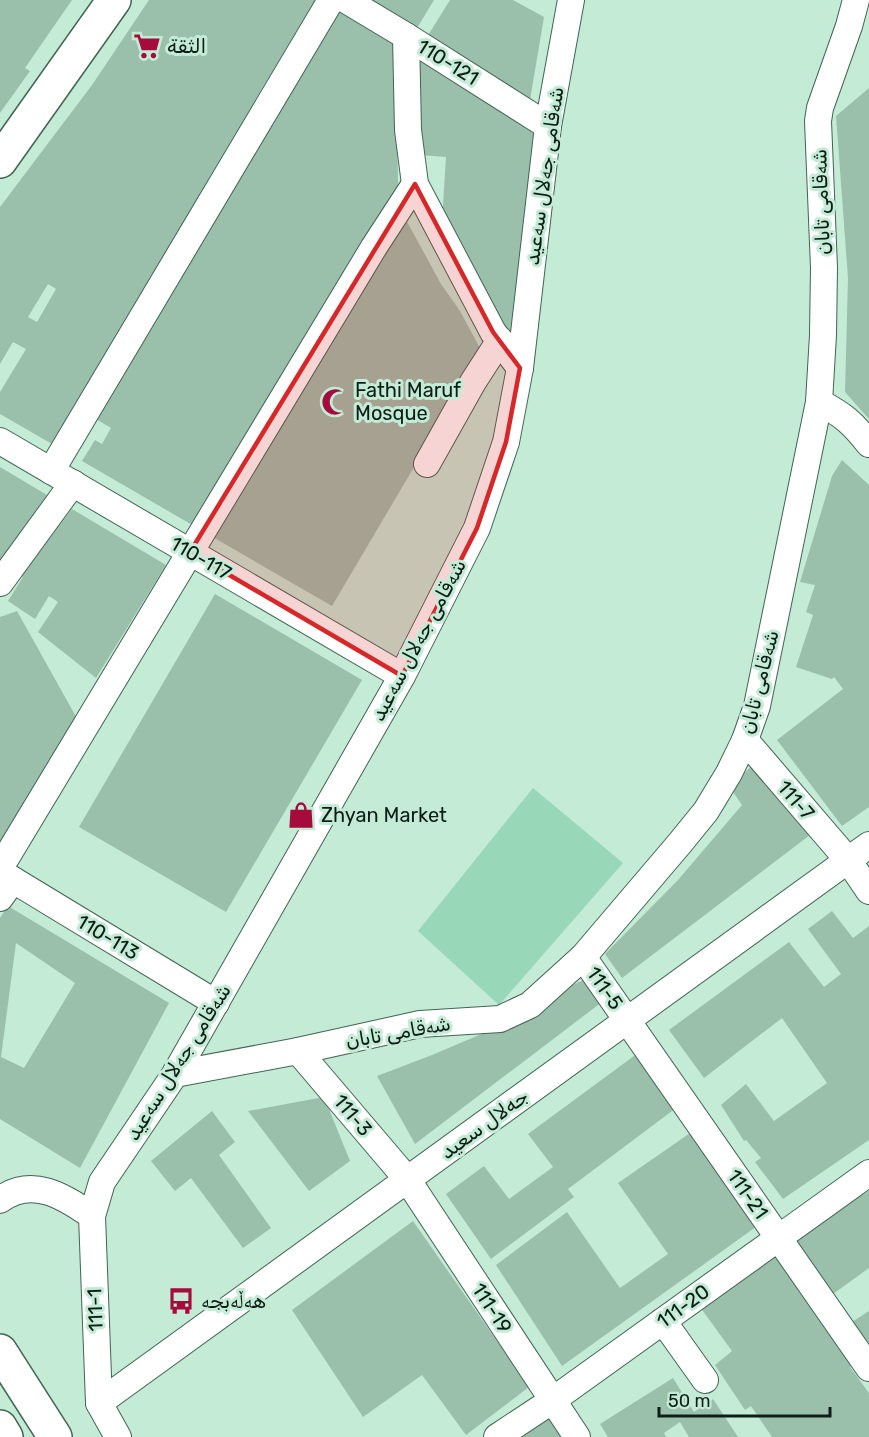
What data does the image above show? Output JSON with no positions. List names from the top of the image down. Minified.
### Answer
{"streets":{"street":["110-121","شەقامی جەلال سەعید","شەقامی تابان","110-117","111-7","110-113","111-5","111-3","جه‌لال سعید","111-21","111-20","111-19","111-1"]},"crossings":[["110-121","شەقامی جەلال سەعید"],["شەقامی جەلال سەعید","شەقامی تابان"],["شەقامی جەلال سەعید","110-117"],["شەقامی جەلال سەعید","110-113"],["شەقامی جەلال سەعید","111-1"],["شەقامی تابان","111-7"],["شەقامی تابان","111-5"],["شەقامی تابان","111-3"],["111-7","جه‌لال سعید"],["111-5","جه‌لال سعید"],["111-5","111-21"],["111-3","جه‌لال سعید"],["111-3","111-19"],["جه‌لال سعید","111-21"],["جه‌لال سعید","111-19"],["جه‌لال سعید","111-1"],["111-21","111-20"],["111-20","111-19"]],"places":{"supermarket":["الثقة"],"mosque":["Fathi Maruf Mosque"],"shop":["Zhyan Market"],"bus stop":["هەڵەبجە"]},"scale_bar":"50 m"}
